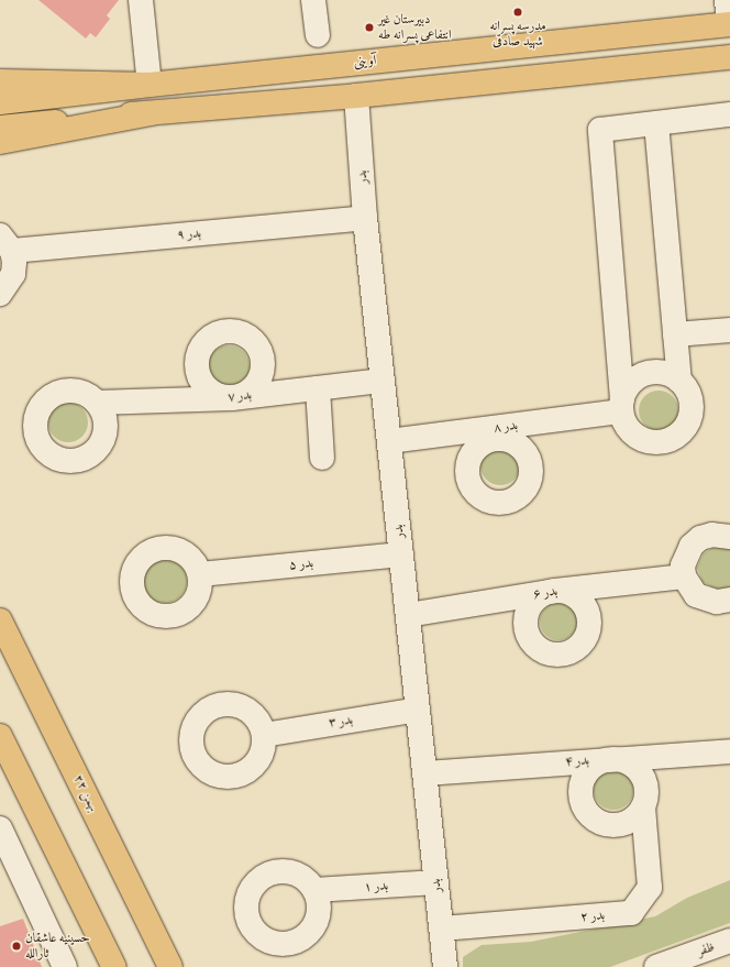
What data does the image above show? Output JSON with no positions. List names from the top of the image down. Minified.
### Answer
{"streets":{"main road":["آوینی","۲۲ بهمن"],"street":["بدر","بدر ۹","بدر ۷","بدر ۸","بدر ۵","بدر ۶","بدر ۳","بدر ۴","بدر ۱","بدر ۲","ظفر"]},"crossings":[["بدر","بدر ۹"],["بدر","بدر ۷"],["بدر","بدر ۸"],["بدر","بدر ۵"],["بدر","بدر ۶"],["بدر","بدر ۳"],["بدر","بدر ۴"],["بدر","بدر ۱"],["بدر","بدر ۲"],["بدر ۴","بدر ۲"]],"places":["مدرسه پسرانه شهید صادقی","دبیرستان غیر انتفاعی پسرانه طه","حسینیه عاشقان ثارالله"]}
